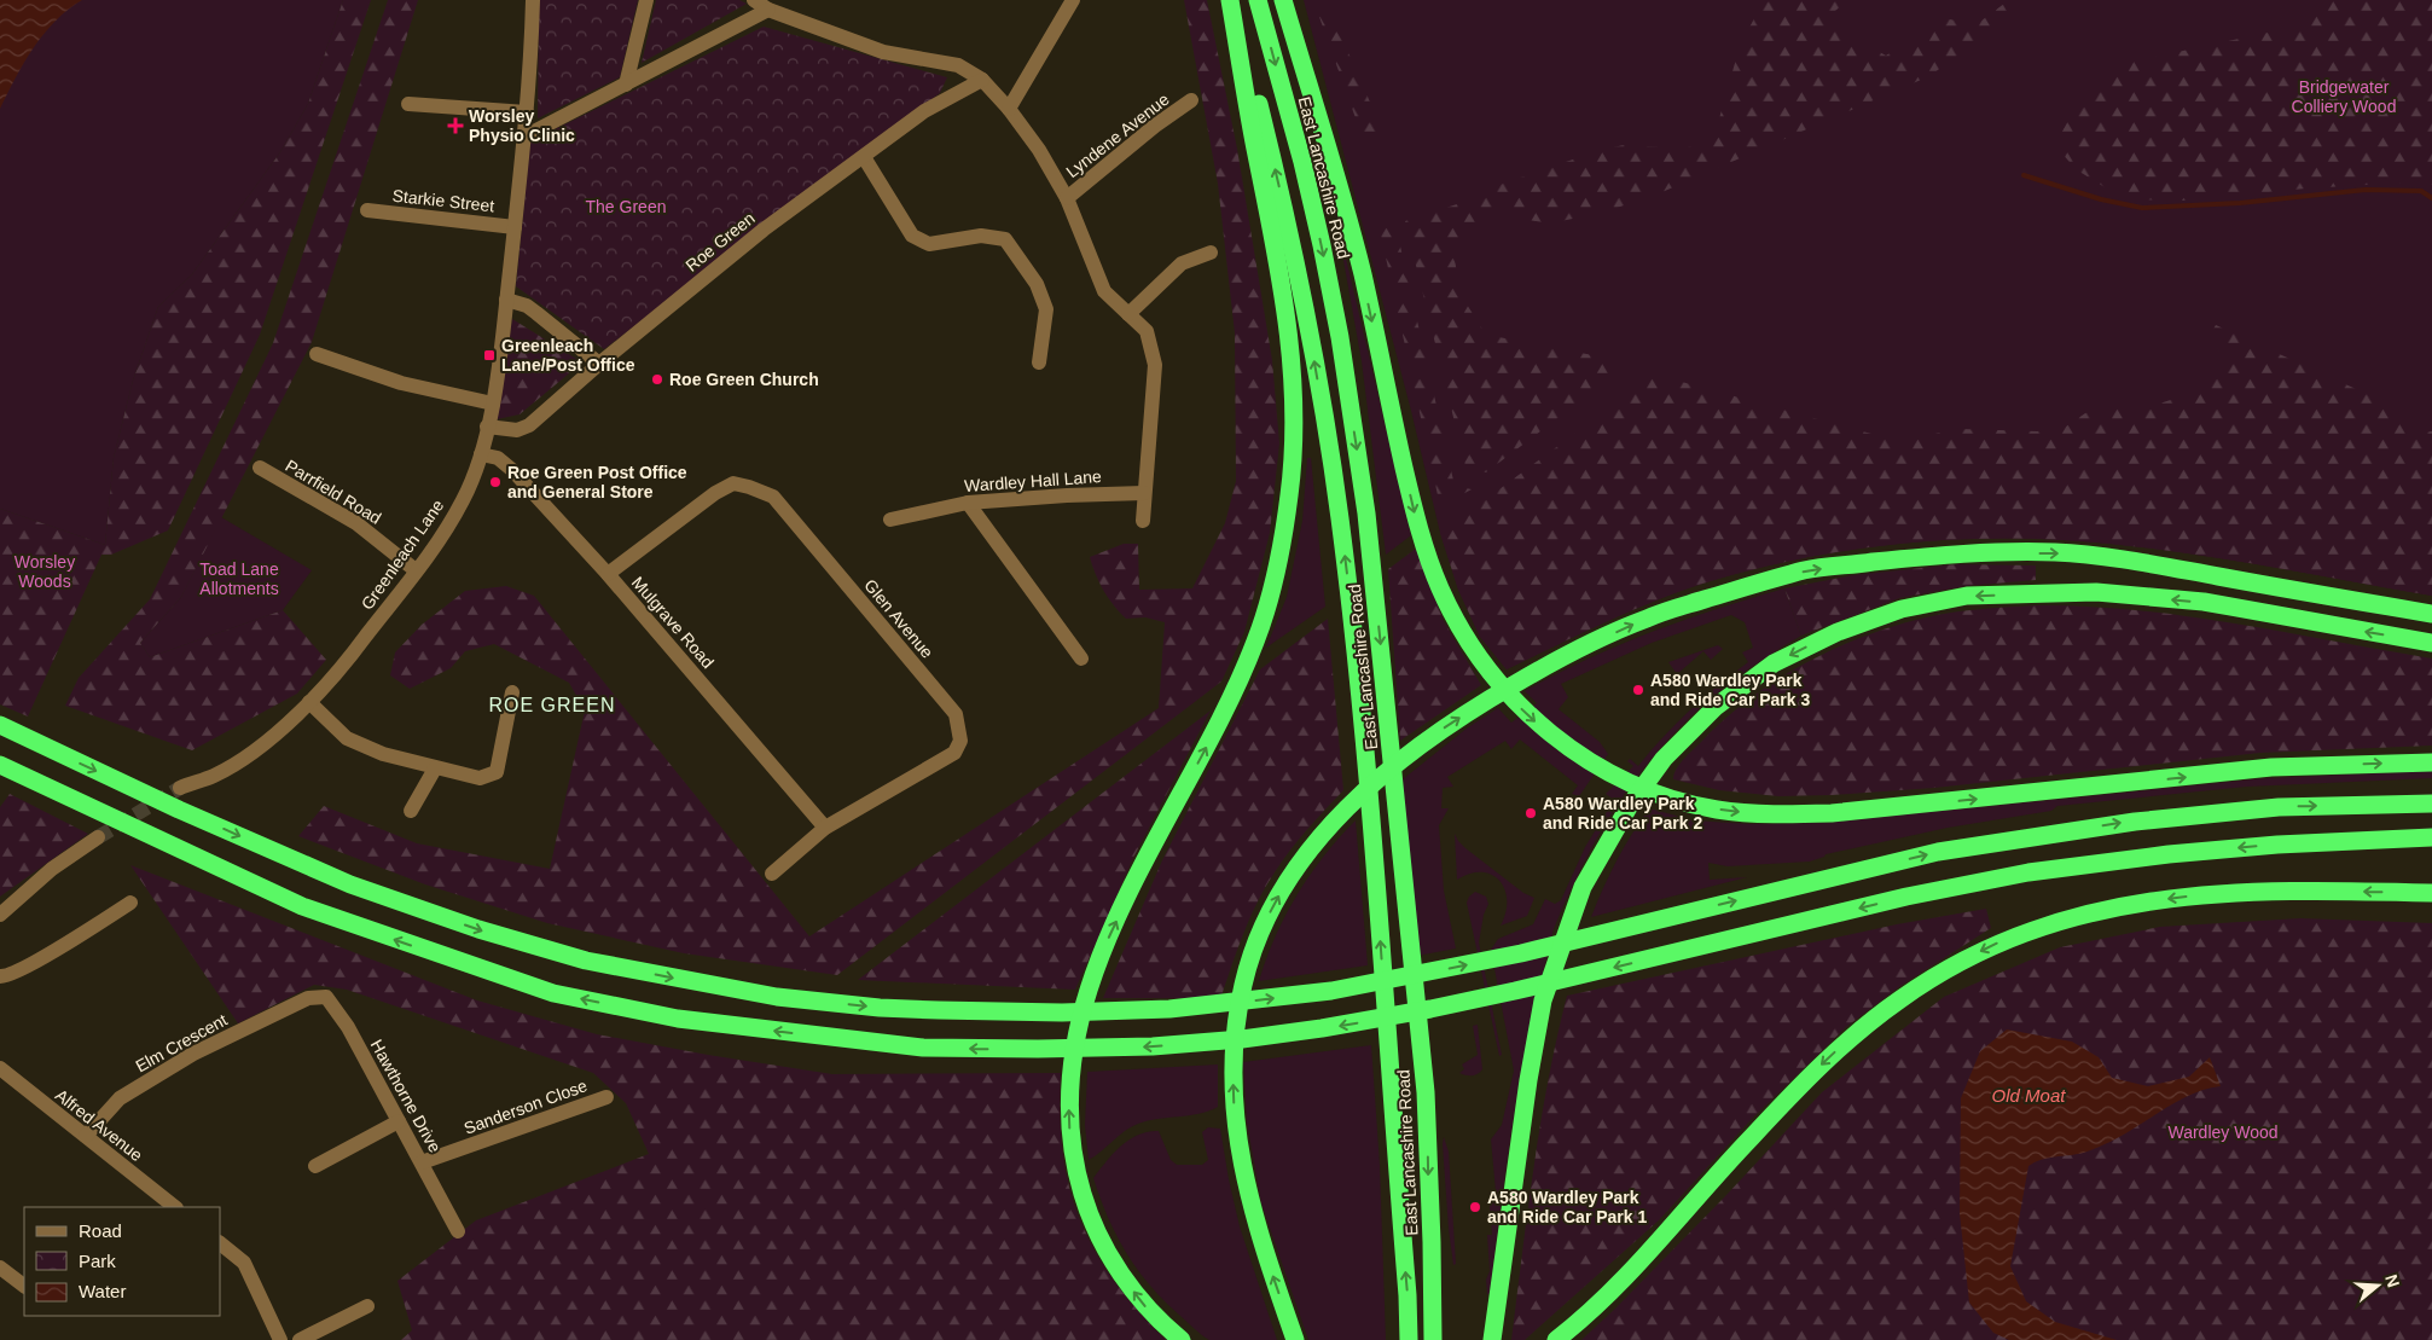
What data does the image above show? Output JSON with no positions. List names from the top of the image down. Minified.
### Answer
{"streets":{"highway":["East Lancashire Road"],"street":["Lyndene Avenue","Starkie Street","Roe Green","Wardley Hall Lane","Parrfield Road","Greenleach Lane","Glen Avenue","Mulgrave Road","Elm Crescent","Hawthorne Drive","Sanderson Close","Alfred Avenue"]},"crossings":[["Starkie Street","Greenleach Lane"],["Roe Green","Greenleach Lane"],["Parrfield Road","Greenleach Lane"],["Greenleach Lane","Mulgrave Road"],["Glen Avenue","Mulgrave Road"],["Elm Crescent","Hawthorne Drive"],["Elm Crescent","Alfred Avenue"],["Hawthorne Drive","Sanderson Close"]],"districts":["ROE GREEN"],"water":["Old Moat"],"parks":["Bridgewater Colliery Wood","The Green","Worsley Woods","Toad Lane Allotments","Wardley Wood"],"places":{"health":["Worsley Physio Clinic"],"transit":["Greenleach Lane/Post Office"],"other":["Roe Green Church","Roe Green Post Office and General Store","A580 Wardley Park and Ride Car Park 3","A580 Wardley Park and Ride Car Park 2","A580 Wardley Park and Ride Car Park 1"]},"legend":["Road","Park","Water"],"north":"right"}
